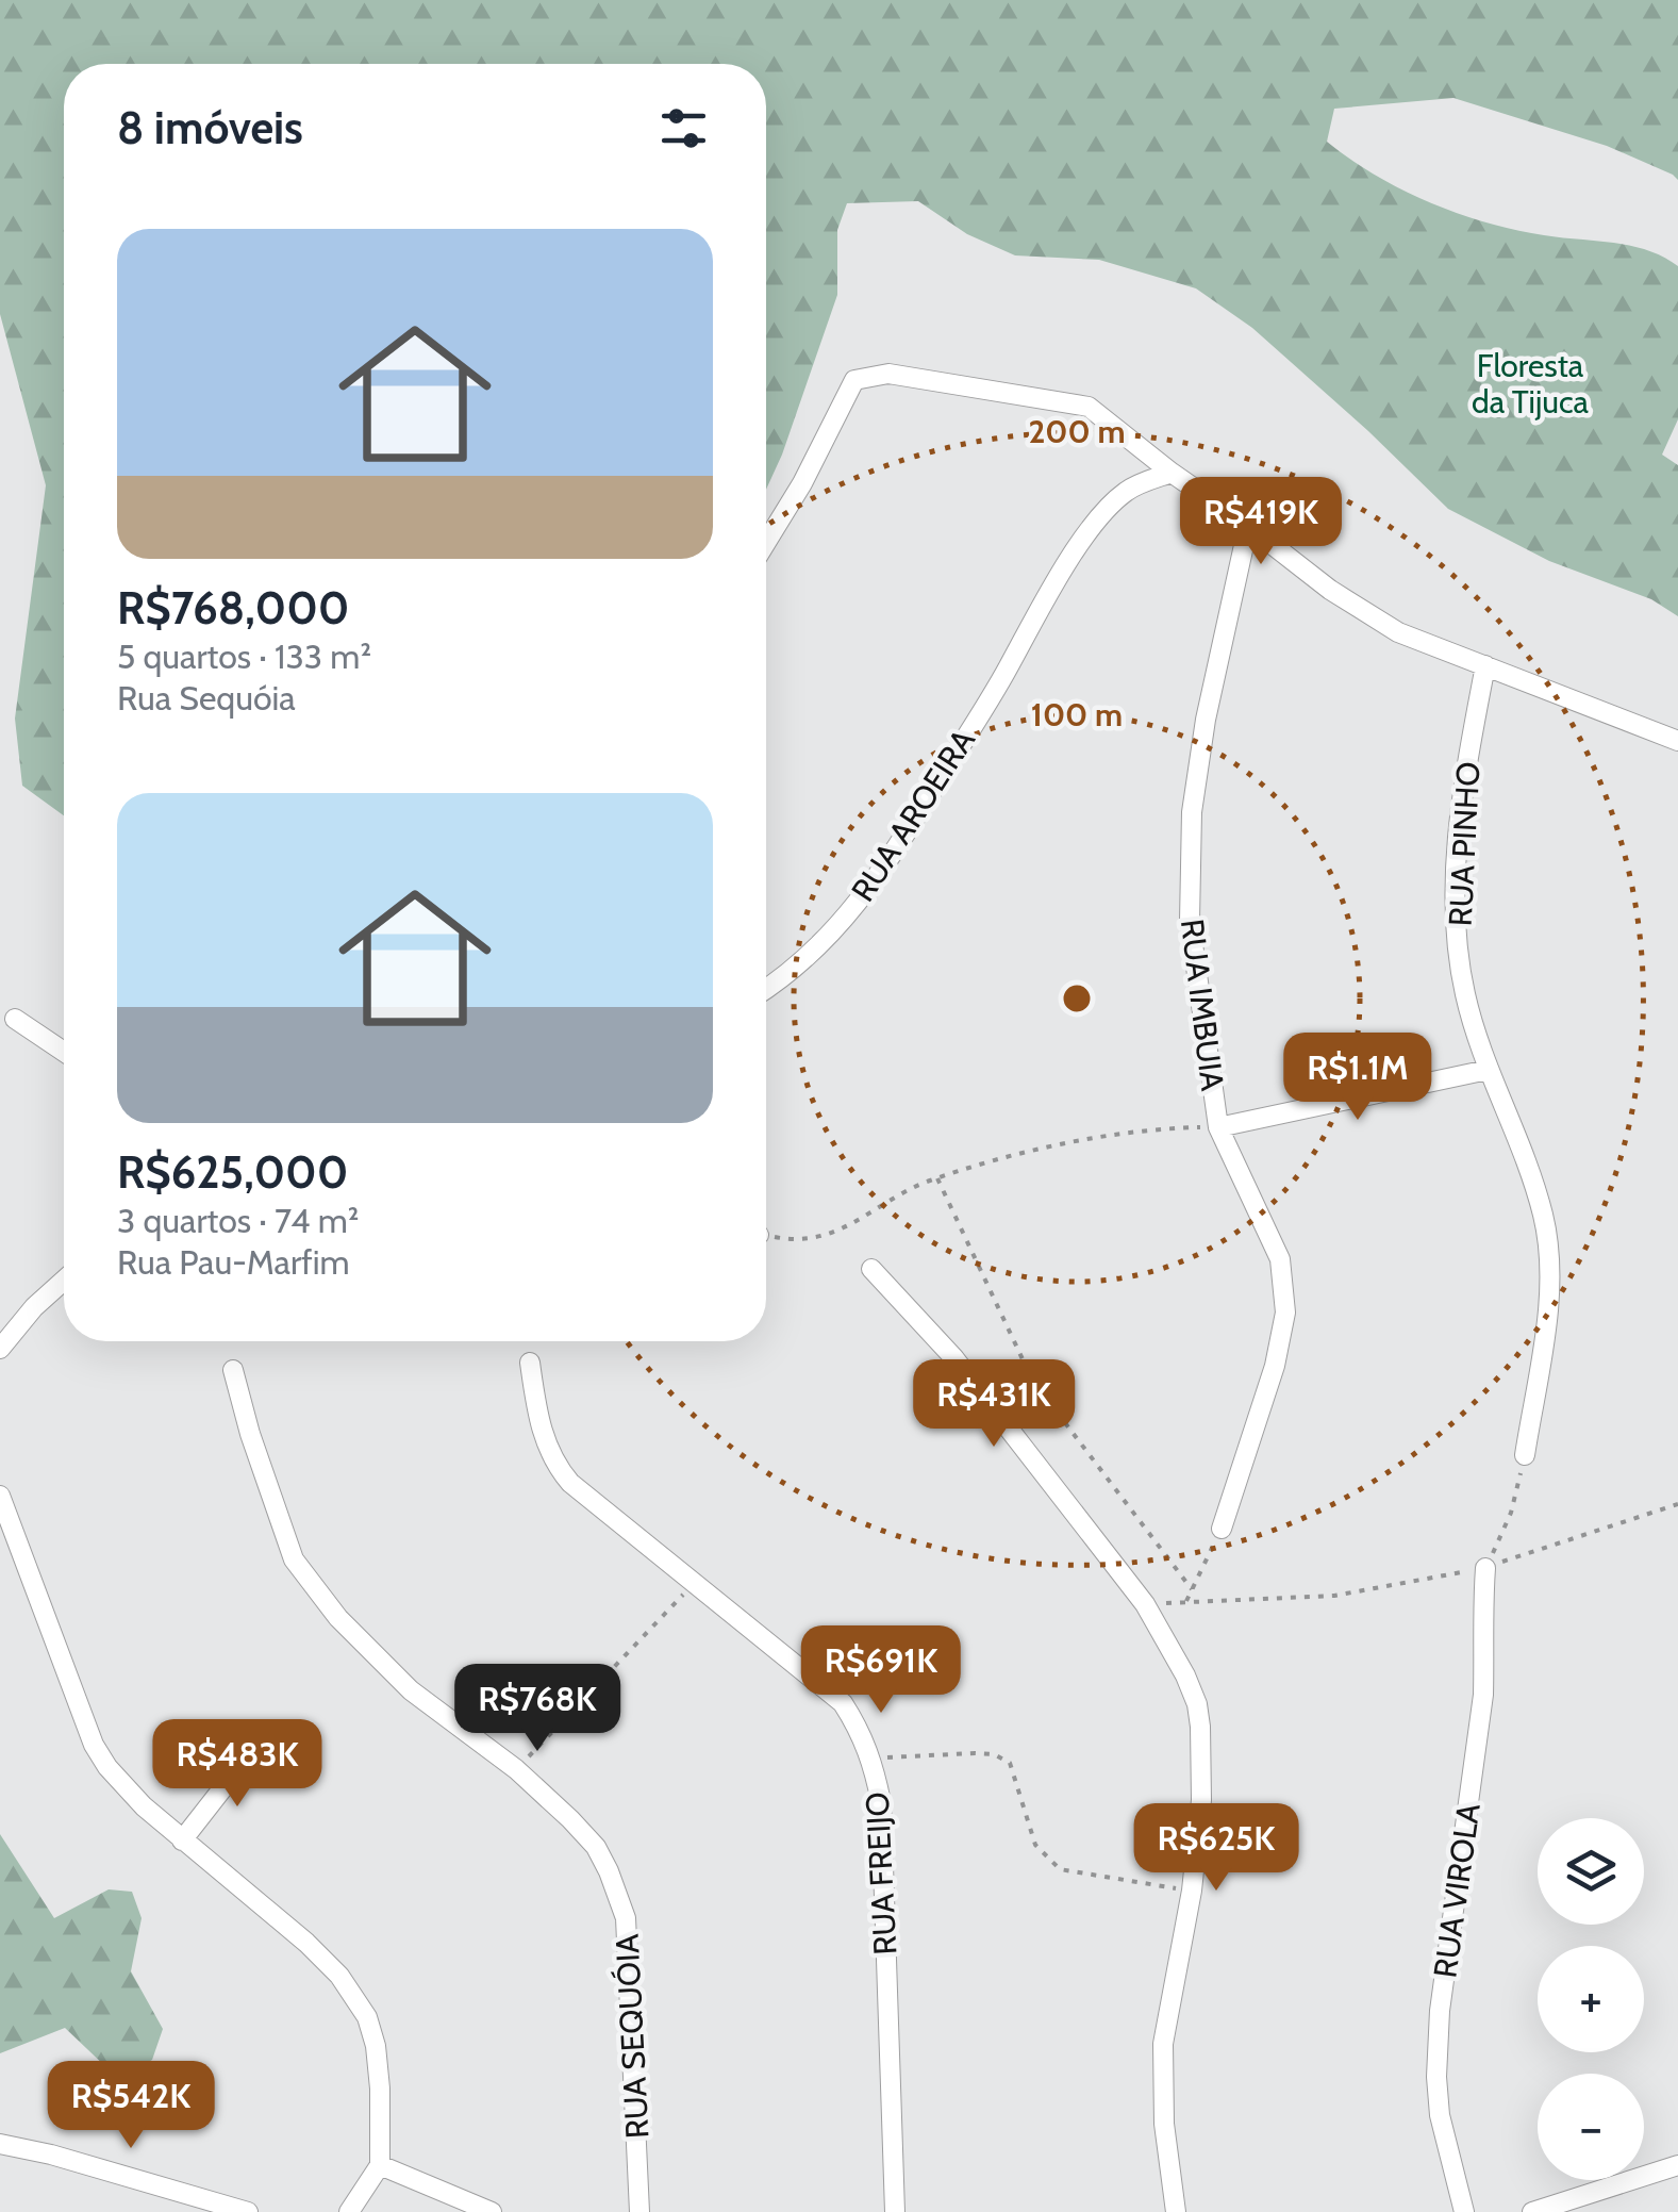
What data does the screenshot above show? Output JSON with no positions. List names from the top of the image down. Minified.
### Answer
{"streets":{"street":["RUA AROEIRA","RUA PINHO","RUA IMBUIA","RUA FREIJO","RUA VIROLA","RUA SEQUÓIA"]},"parks":["Floresta da Tijuca"],"page":{"heading":"8 imóveis","list":[{"name":"R$768,000","note":"5 quartos · 133 m² · Rua Sequóia"},{"name":"R$625,000","note":"3 quartos · 74 m² · Rua Pau-Marfim"}],"price":["R$419K","R$1.1M","R$431K","R$691K","R$768K","R$483K","R$625K","R$542K"],"map_buttons":["+","−"]},"rings":["200 m","100 m"]}
